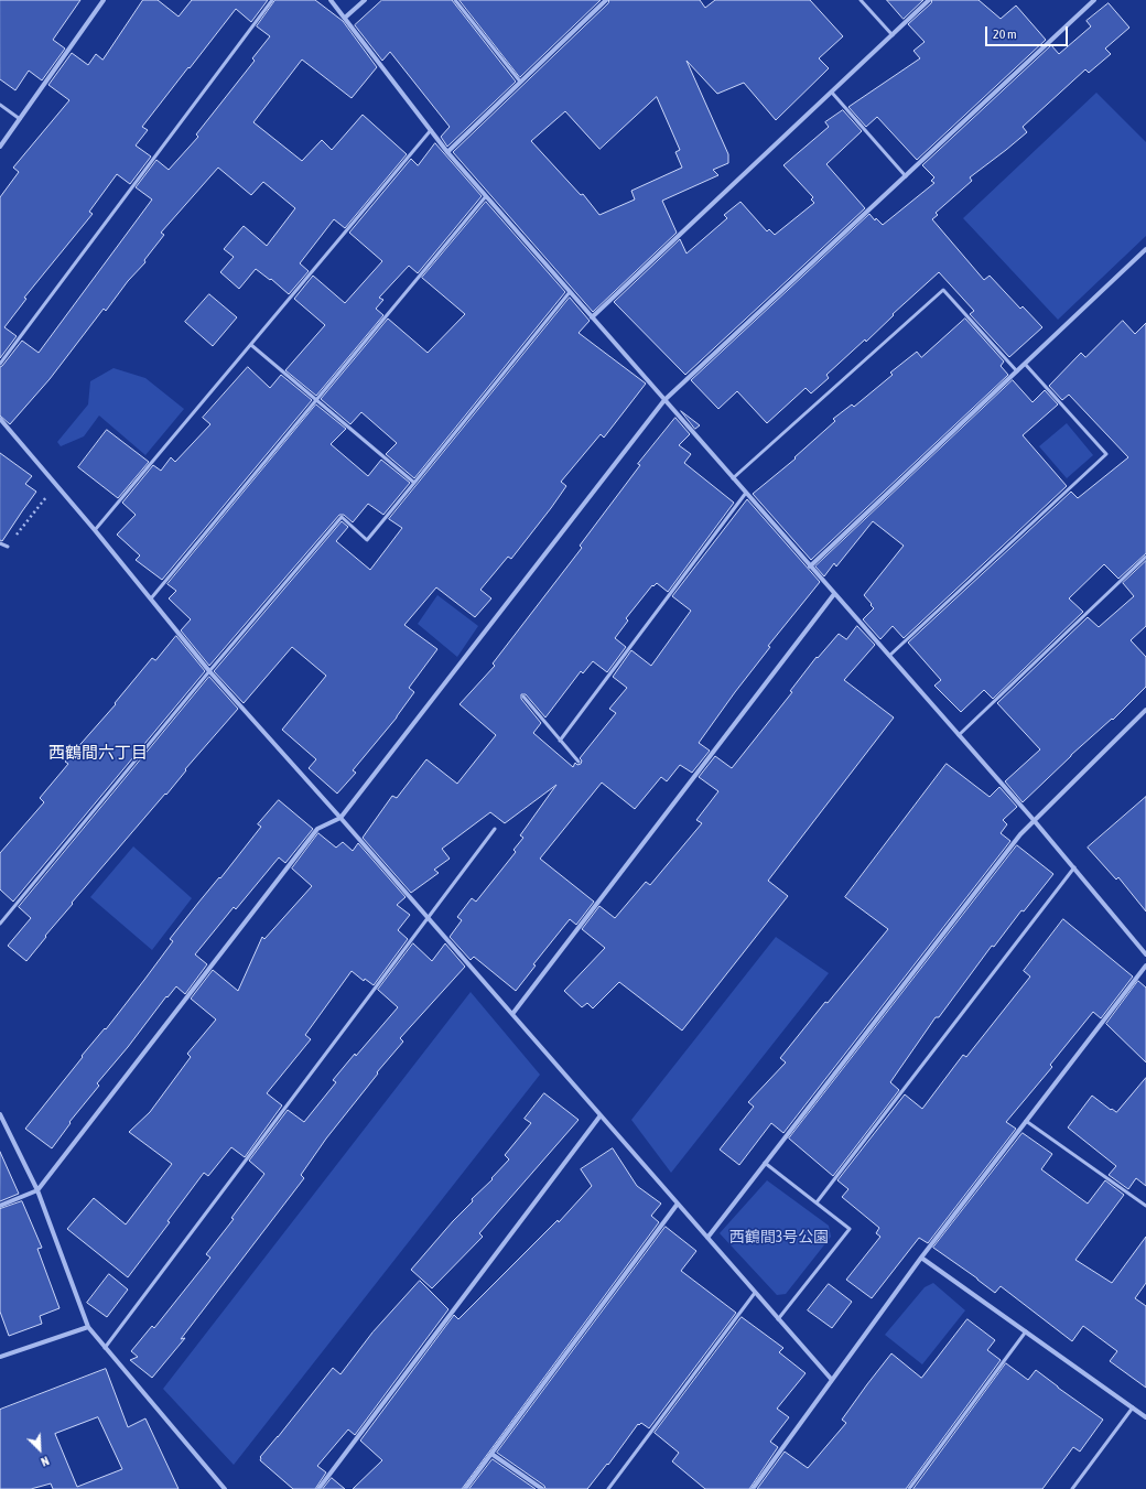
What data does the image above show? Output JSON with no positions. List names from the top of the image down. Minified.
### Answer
{"districts":["西鶴間六丁目"],"parks":["西鶴間3号公園"],"scale_bar":"20 m","north":"bottom right"}
